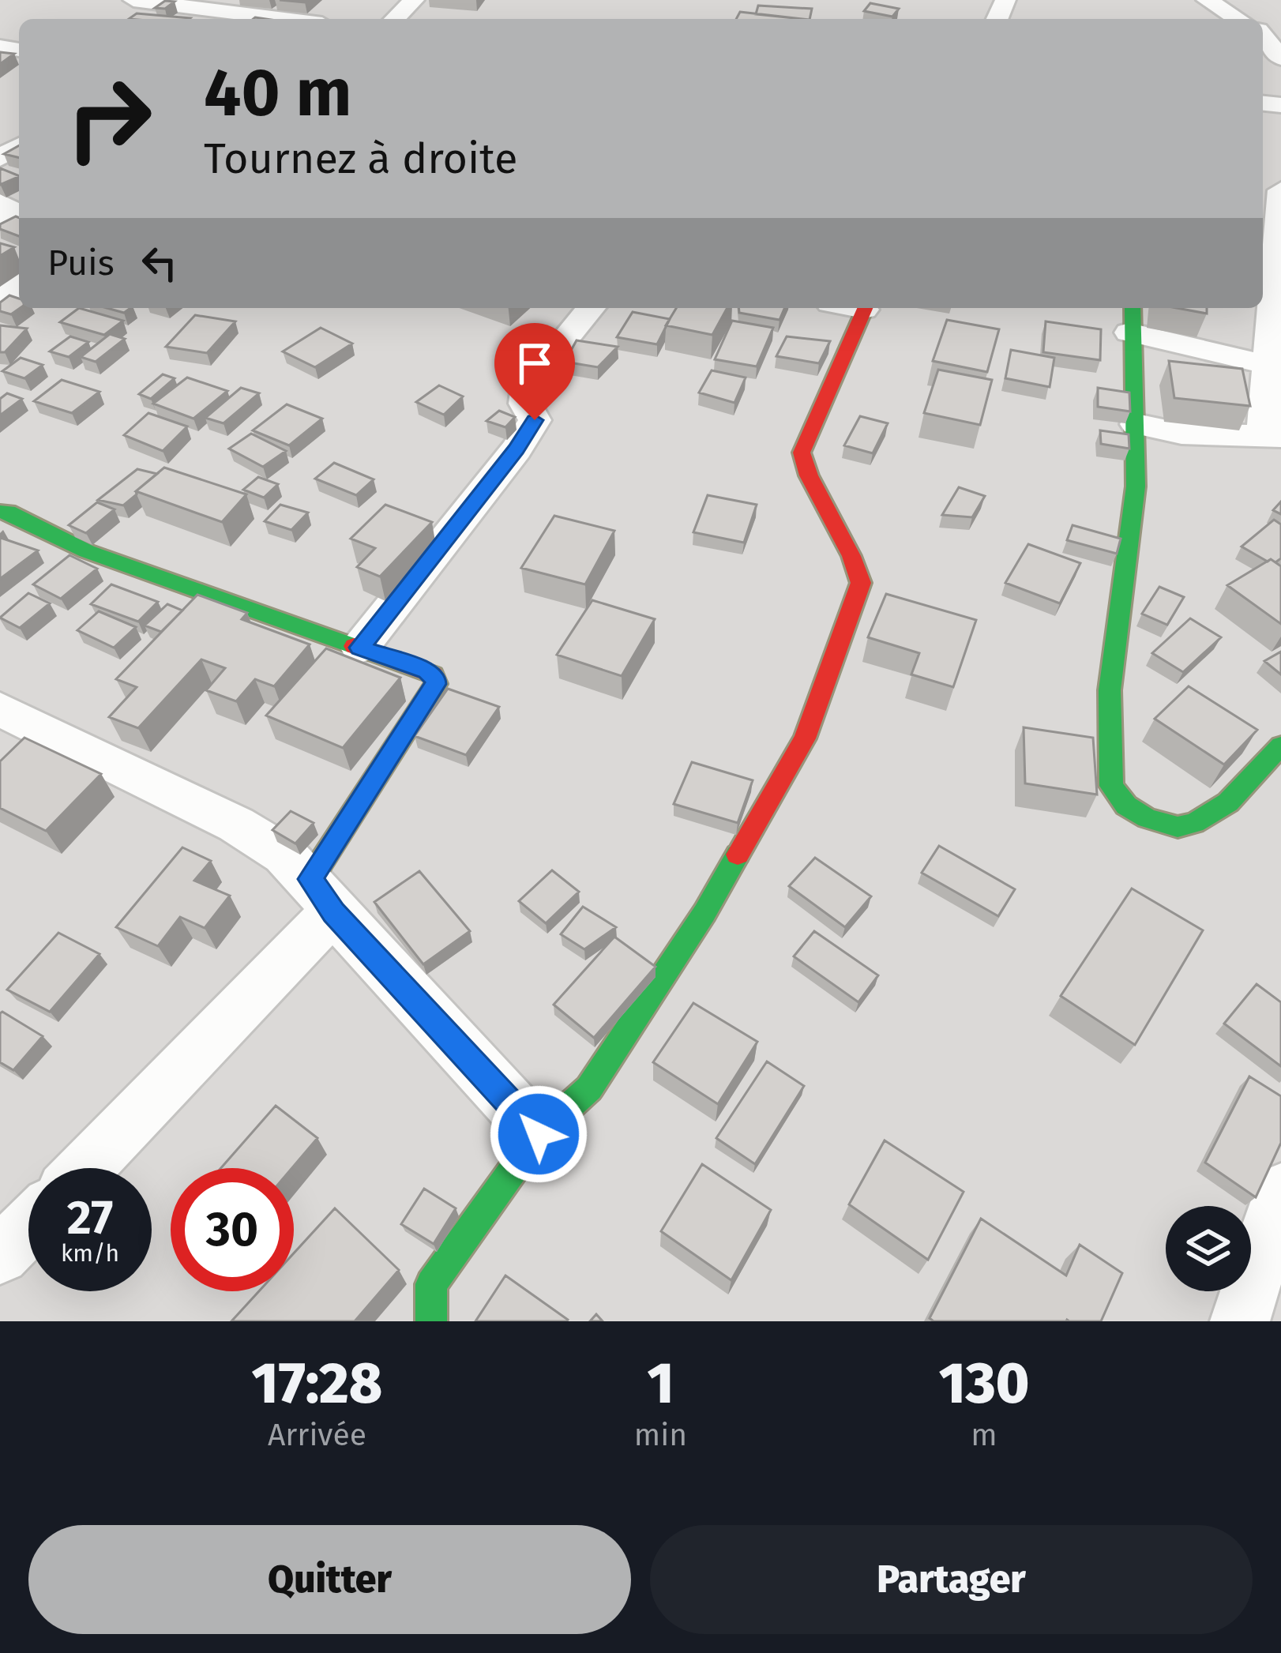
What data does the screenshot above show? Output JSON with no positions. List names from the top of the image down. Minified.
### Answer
{"page":{"turn":["40 m","Tournez à droite"],"then":"Puis","speed":"27 km/h","limit":"30","eta":["17:28","Arrivée","1","min","130","m"],"buttons":["Quitter","Partager"]}}
